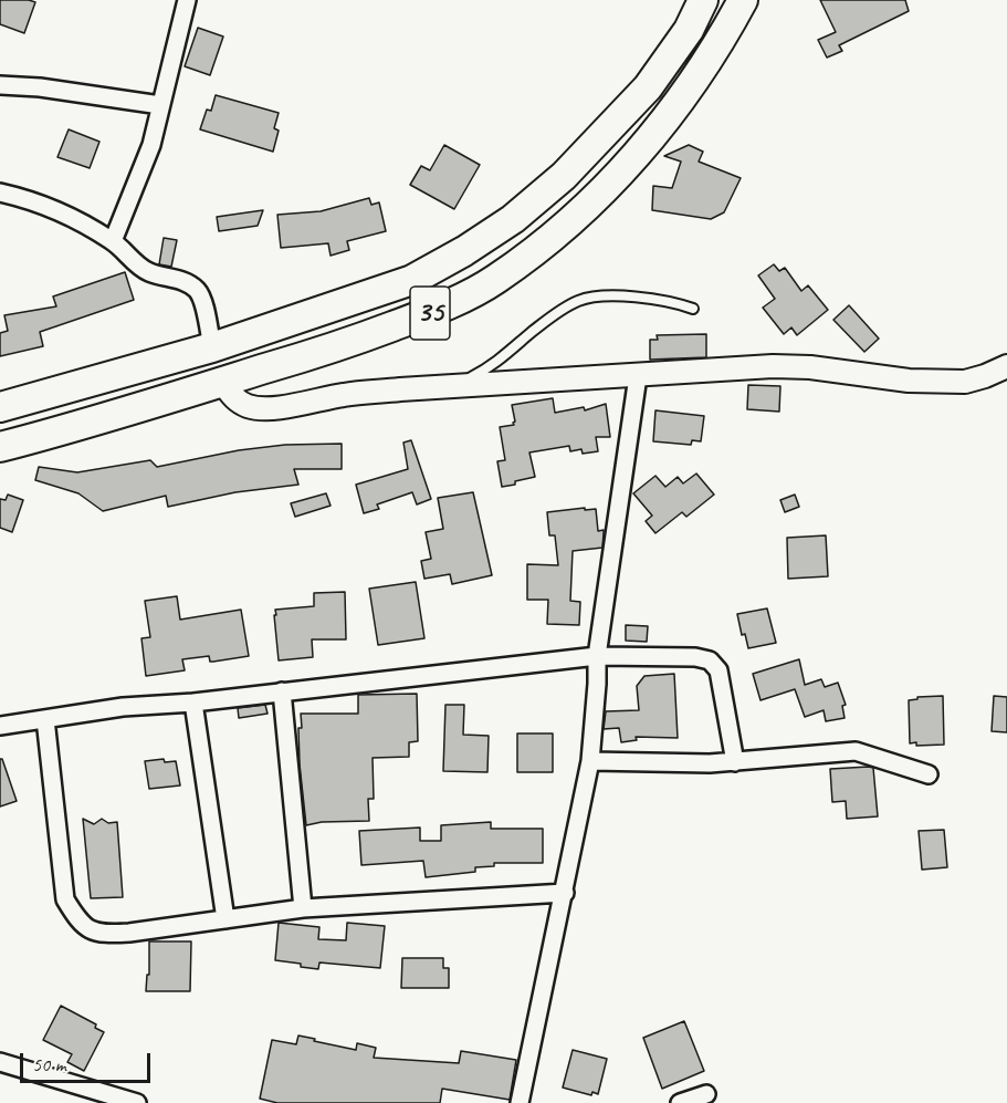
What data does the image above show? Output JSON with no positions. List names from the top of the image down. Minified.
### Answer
{"streets":{"highway":["35"]},"scale_bar":"50 m"}
